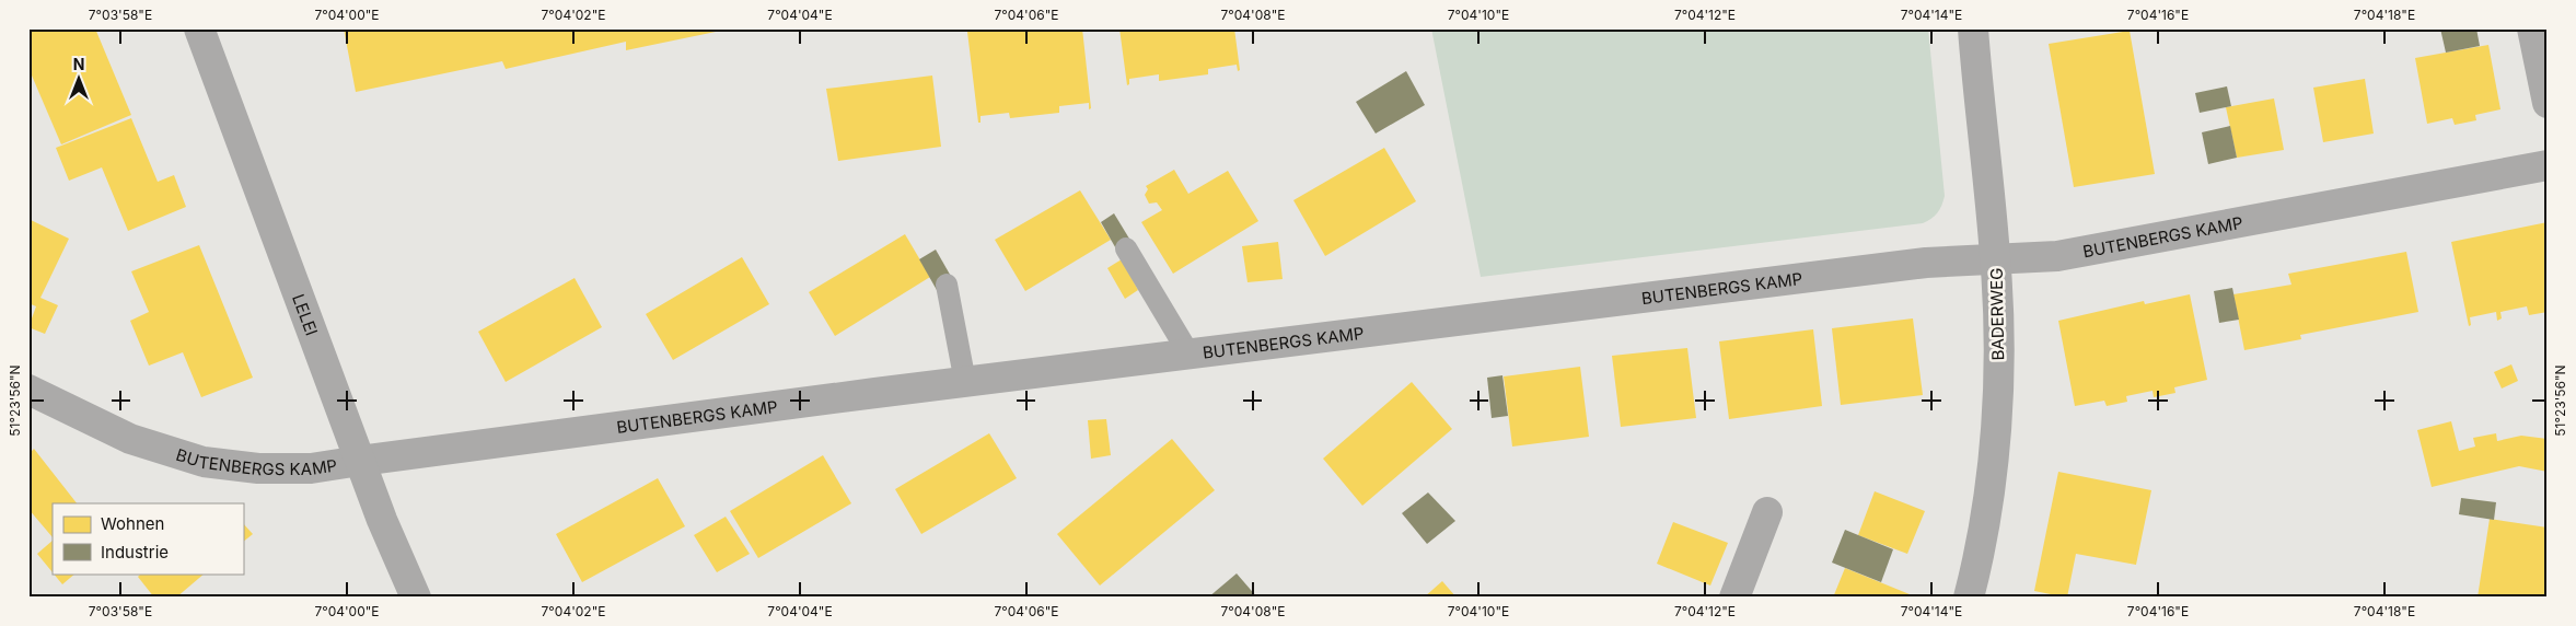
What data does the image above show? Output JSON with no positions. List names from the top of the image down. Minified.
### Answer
{"streets":{"street":["BUTENBERGS KAMP","LELEI","BADERWEG"]},"crossings":[["BUTENBERGS KAMP","LELEI"],["BUTENBERGS KAMP","BADERWEG"]],"legend":["Wohnen","Industrie"],"north":"top","coordinates":["7°03'58\"E","7°04'00\"E","7°04'02\"E","7°04'04\"E","7°04'06\"E","7°04'08\"E","7°04'10\"E","7°04'12\"E","7°04'14\"E","7°04'16\"E","7°04'18\"E","51°23'56\"N"]}
